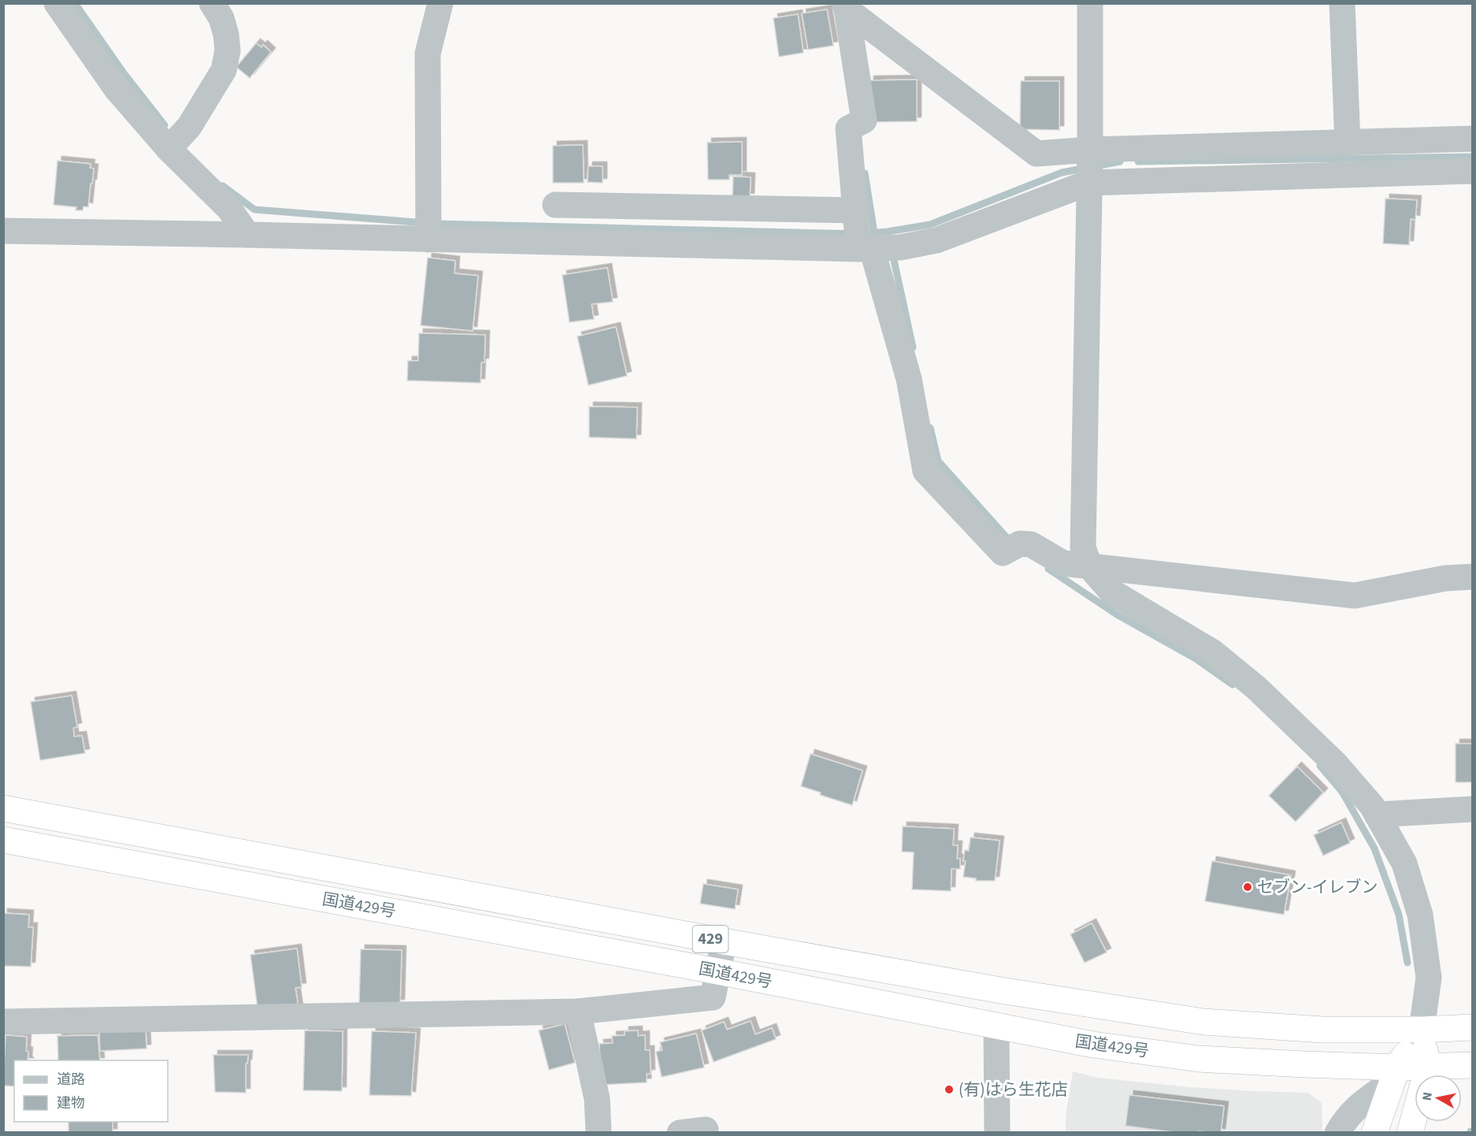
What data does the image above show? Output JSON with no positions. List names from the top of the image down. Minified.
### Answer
{"streets":{"highway":["国道429号","429"]},"places":["セブン-イレブン","(有)はら生花店"],"legend":["道路","建物"],"north":"left"}
